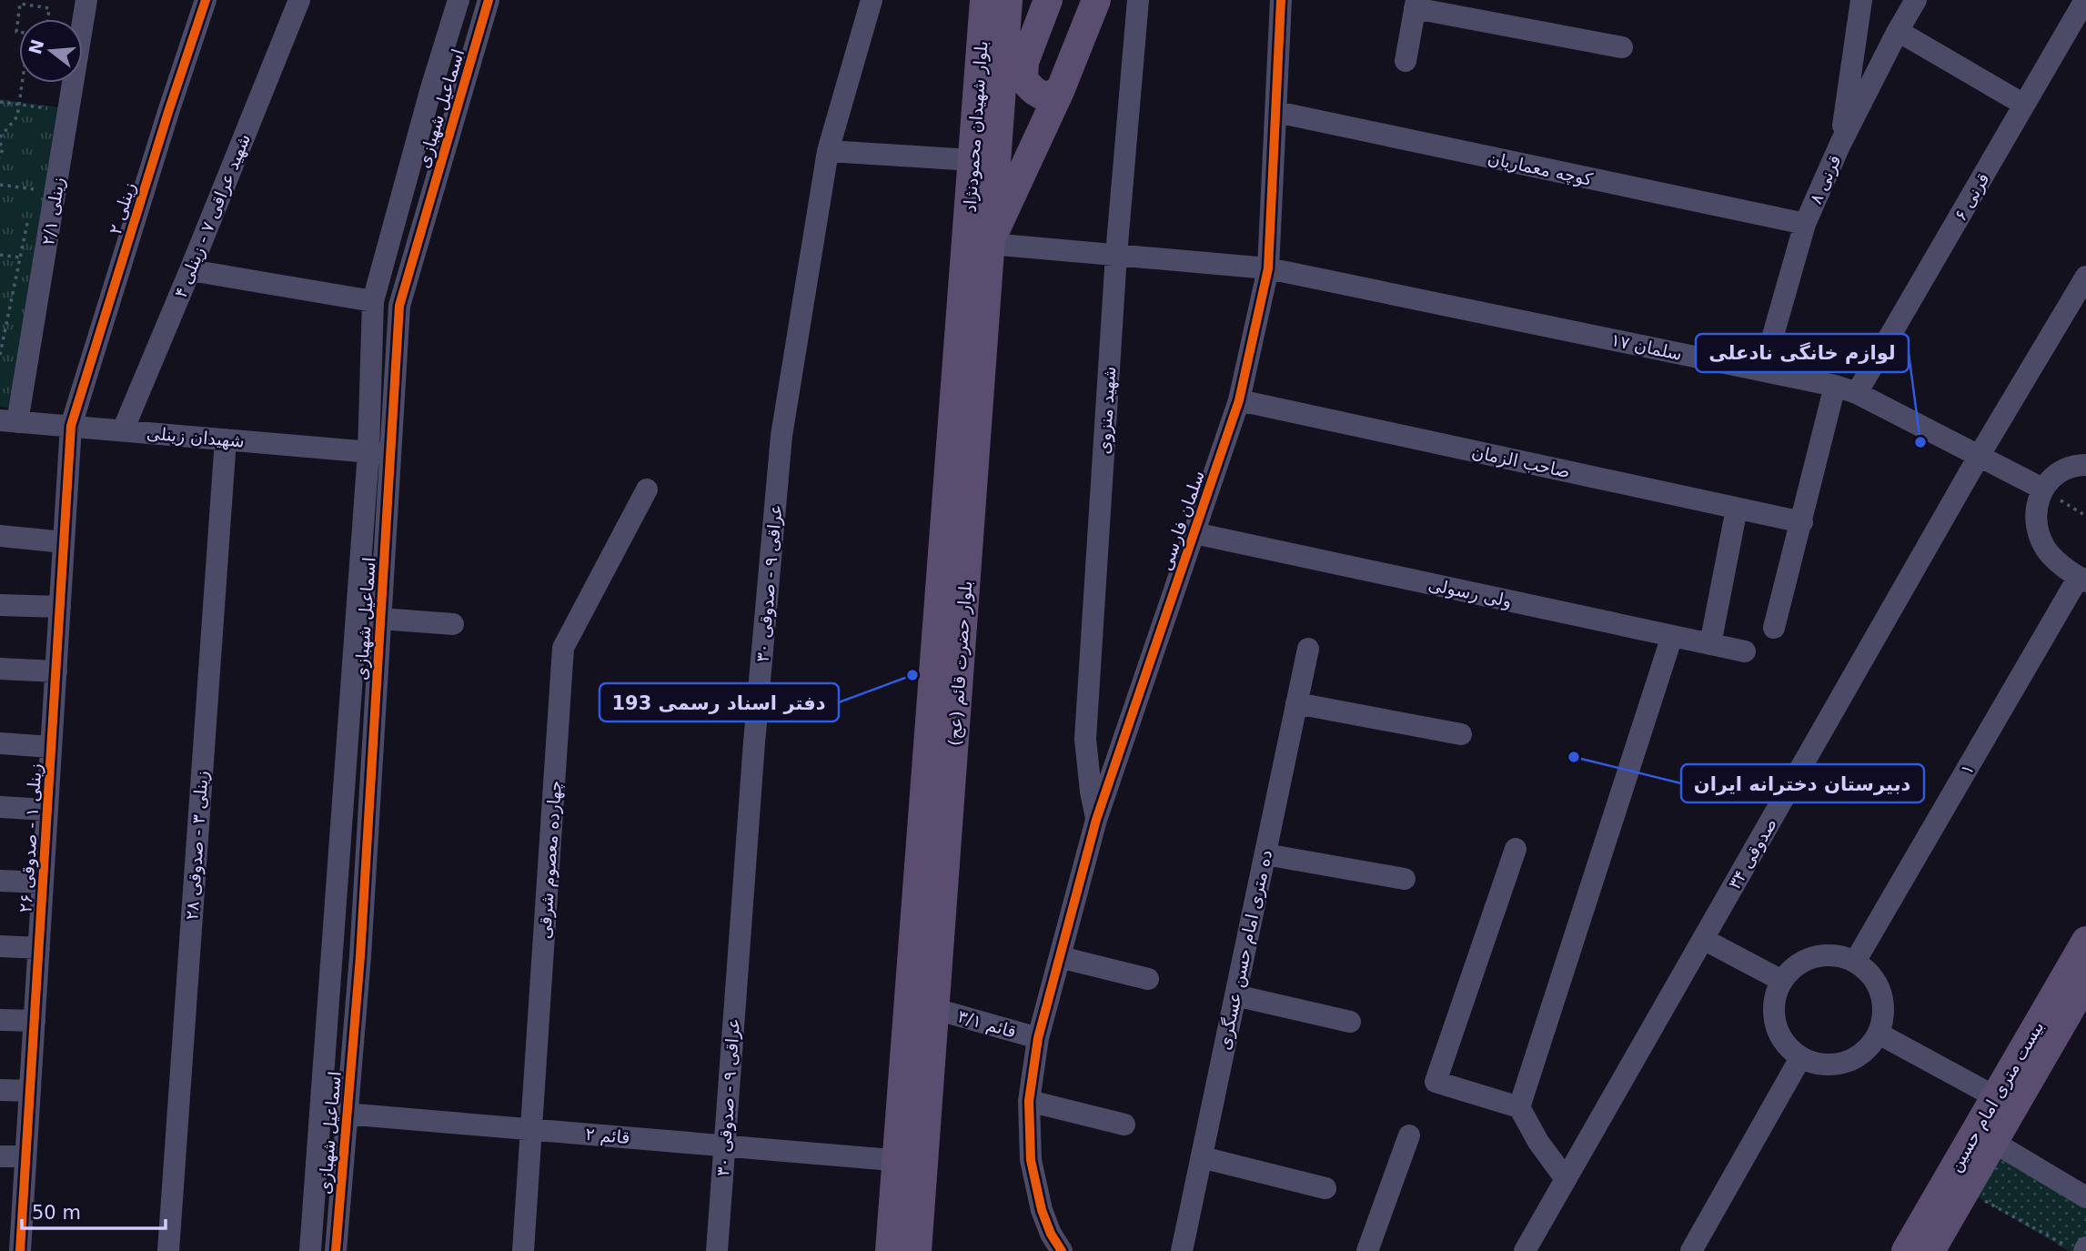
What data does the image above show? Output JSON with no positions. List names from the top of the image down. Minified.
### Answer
{"streets":{"main road":["بلوار شهیدان محمودنژاد","بلوار حضرت قائم (عج)","بیست متری امام حسین"],"street":["اسماعیل شهبازی","کوچه معماریان","قرنی ۸","قرنی ۶","زینلی ۲","زینلی ۲/۱","شهید عراقی ۷ - زینلی ۴","سلمان ۱۷","شهید منزوی","شهیدان زینلی","صاحب الزمان","سلمان فارسی","عراقی ۹ - صدوقی ۳۰","ولی رسولی","۱","زینلی ۱ - صدوقی ۲۶","زینلی ۳ - صدوقی ۲۸","صدوقی ۳۴","چهارده معصوم شرقی","ده متری امام حسن عسگری","قائم ۳/۱","قائم ۲"]},"crossings":[["اسماعیل شهبازی","شهیدان زینلی"],["اسماعیل شهبازی","قائم ۲"],["بلوار شهیدان محمودنژاد","سلمان ۱۷"],["بلوار شهیدان محمودنژاد","بلوار حضرت قائم (عج)"],["کوچه معماریان","قرنی ۸"],["کوچه معماریان","سلمان فارسی"],["قرنی ۸","سلمان ۱۷"],["قرنی ۶","سلمان ۱۷"],["زینلی ۲","شهیدان زینلی"],["زینلی ۲","زینلی ۱ - صدوقی ۲۶"],["زینلی ۲/۱","شهیدان زینلی"],["شهید عراقی ۷ - زینلی ۴","شهیدان زینلی"],["سلمان ۱۷","شهید منزوی"],["سلمان ۱۷","سلمان فارسی"],["سلمان ۱۷","بلوار حضرت قائم (عج)"],["سلمان ۱۷","صدوقی ۳۴"],["شهید منزوی","سلمان فارسی"],["شهیدان زینلی","زینلی ۱ - صدوقی ۲۶"],["شهیدان زینلی","زینلی ۳ - صدوقی ۲۸"],["صاحب الزمان","سلمان فارسی"],["سلمان فارسی","ولی رسولی"],["سلمان فارسی","قائم ۳/۱"],["عراقی ۹ - صدوقی ۳۰","قائم ۲"],["بلوار حضرت قائم (عج)","قائم ۳/۱"],["بلوار حضرت قائم (عج)","قائم ۲"],["چهارده معصوم شرقی","قائم ۲"]],"places":["لوازم خانگی نادعلی","دفتر اسناد رسمی 193","دبیرستان دخترانه ایران"],"scale_bar":"50 m","north":"left"}
